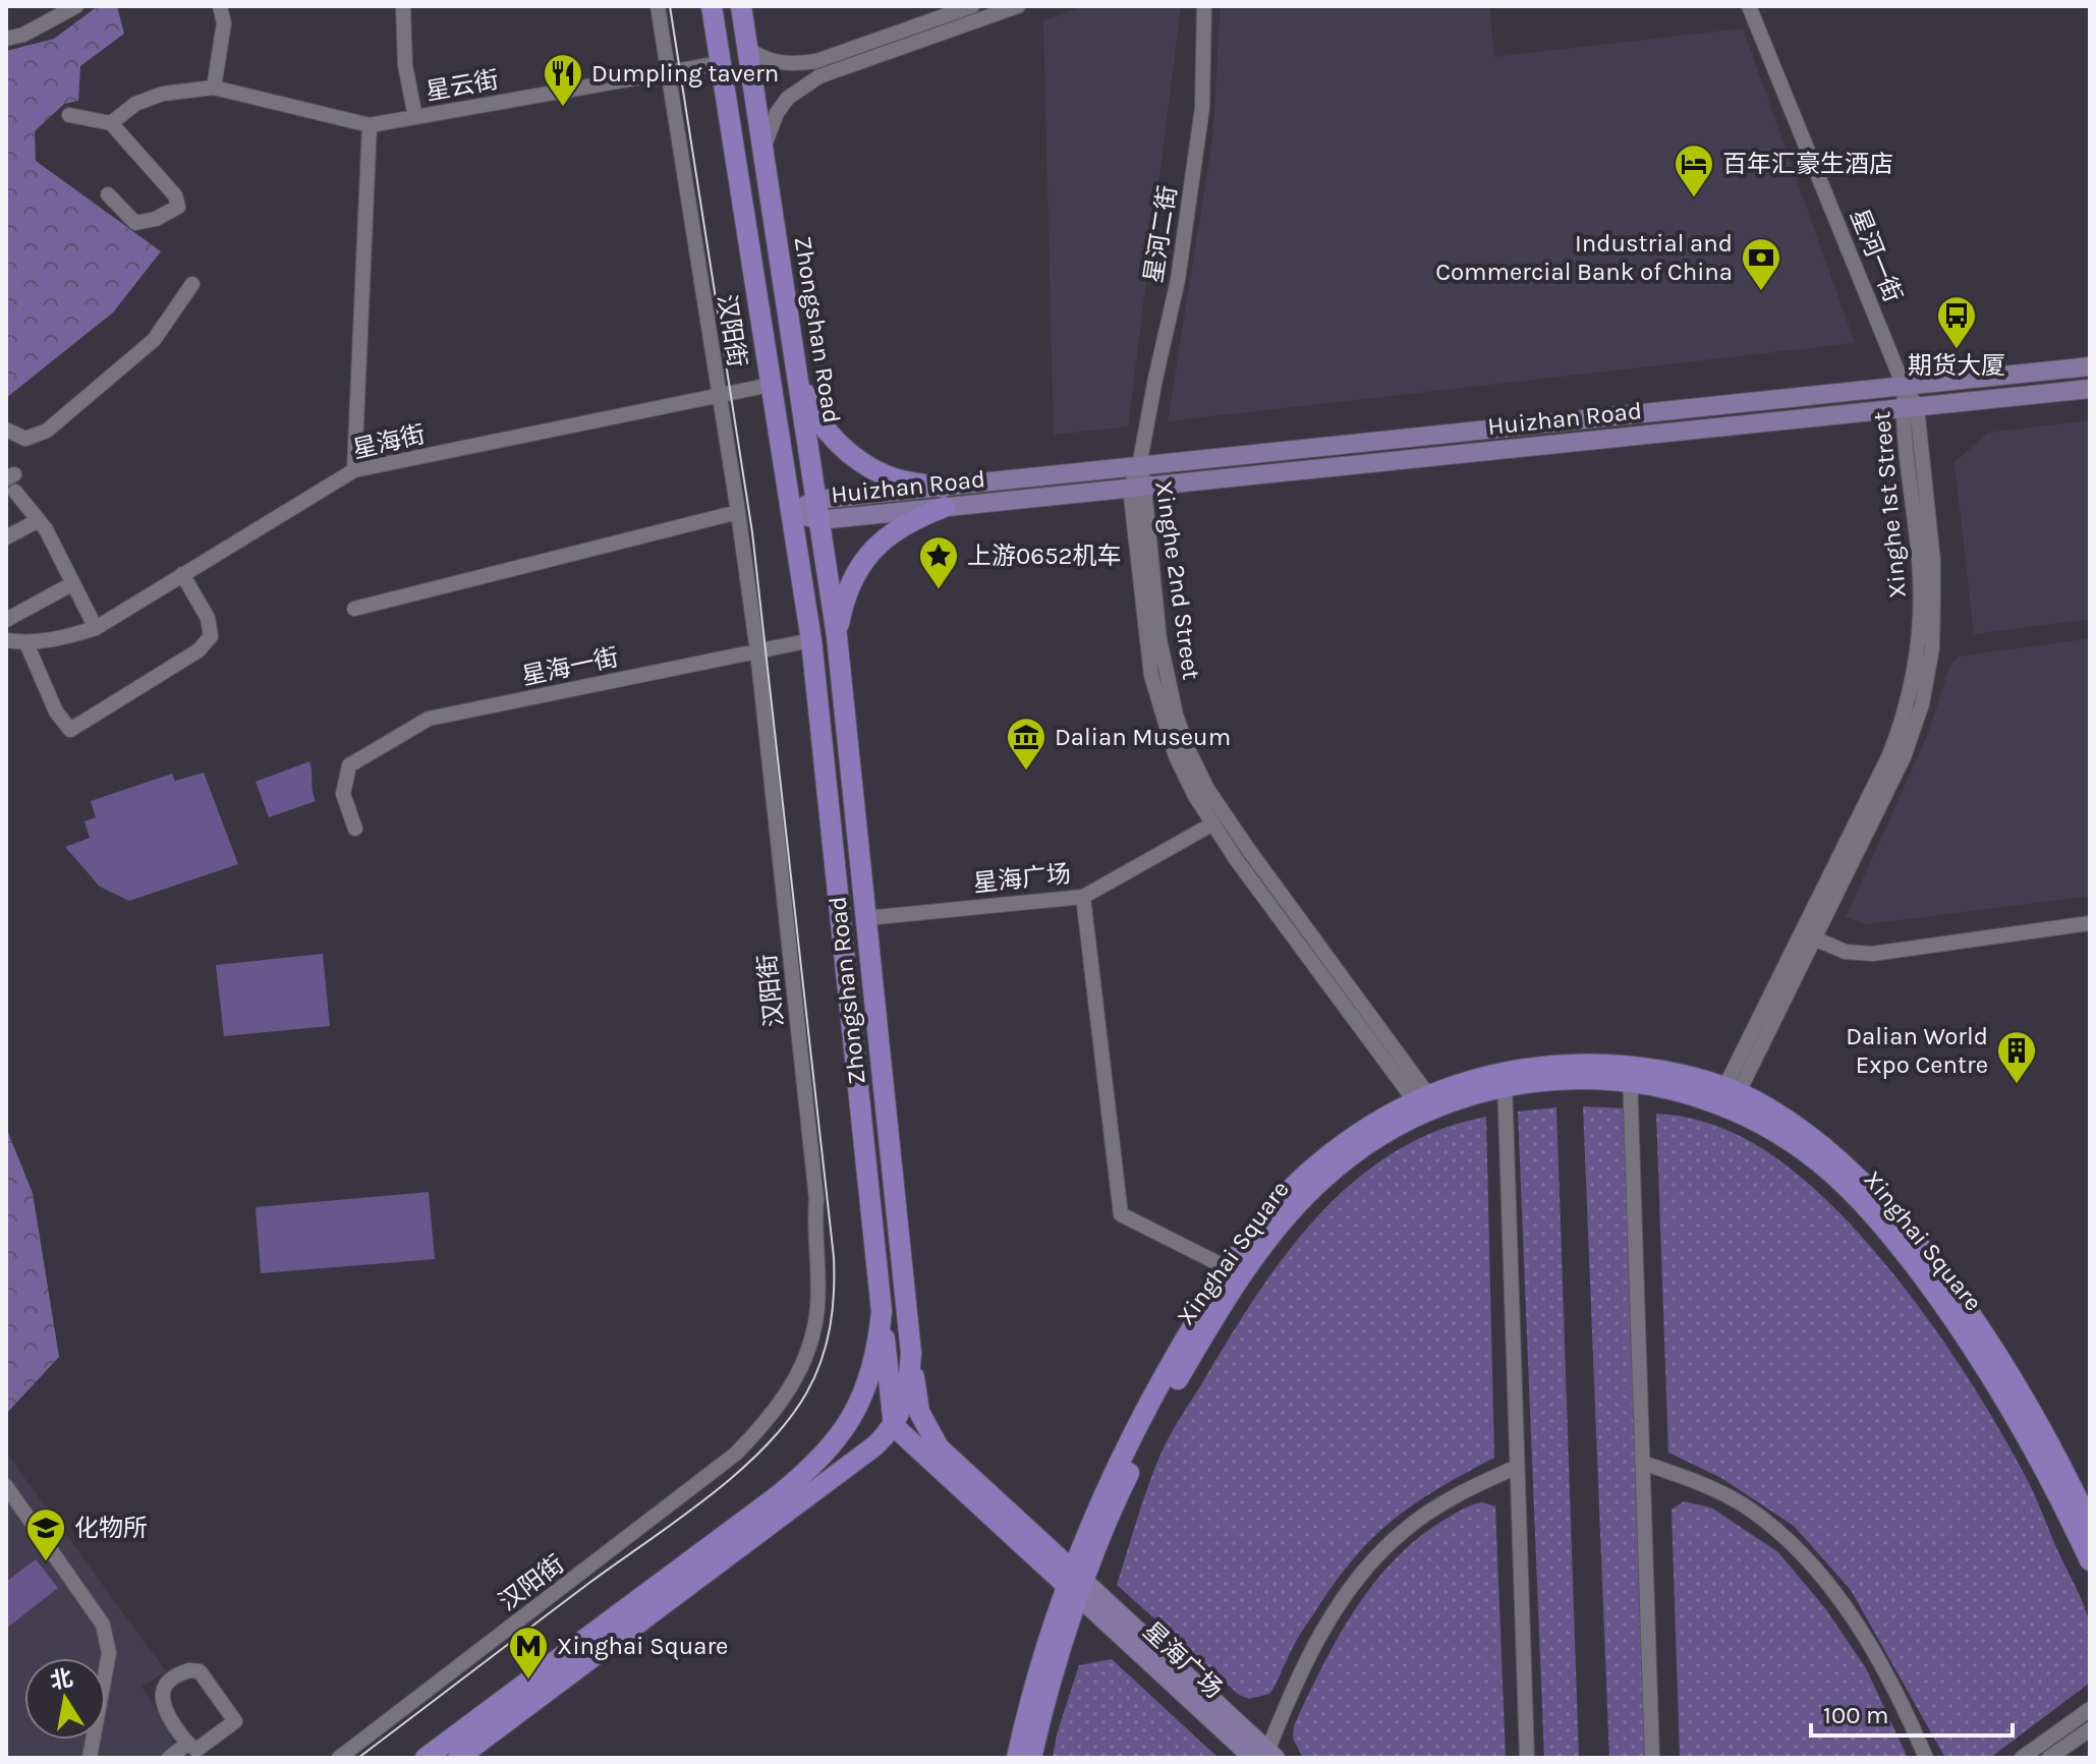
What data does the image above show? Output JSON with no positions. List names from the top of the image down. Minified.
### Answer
{"streets":{"highway":["Zhongshan Road","Xinghai Square"],"main road":["Huizhan Road"],"street":["星云街","星河二街","星河一街","汉阳街","星海街","Xinghe 1st Street","Xinghe 2nd Street","星海一街","星海广场"]},"crossings":[["星云街","Zhongshan Road"],["星云街","汉阳街"],["星河二街","Huizhan Road"],["星河二街","Xinghe 2nd Street"],["星河一街","Huizhan Road"],["星河一街","Xinghe 1st Street"],["Zhongshan Road","Huizhan Road"],["Zhongshan Road","星海街"],["Zhongshan Road","星海一街"],["Zhongshan Road","星海广场"],["汉阳街","星海街"],["汉阳街","星海一街"],["Huizhan Road","Xinghe 1st Street"],["Huizhan Road","Xinghe 2nd Street"],["Xinghe 1st Street","Xinghai Square"],["Xinghe 2nd Street","星海广场"],["Xinghe 2nd Street","Xinghai Square"]],"places":{"restaurant":["Dumpling tavern"],"hotel":["百年汇豪生酒店"],"bank":["Industrial and Commercial Bank of China"],"bus stop":["期货大厦"],"place":["上游0652机车"],"museum":["Dalian Museum"],"building":["Dalian World Expo Centre"],"school or university":["化物所"],"metro station":["Xinghai Square"]},"scale_bar":"100 m","north":"top"}
